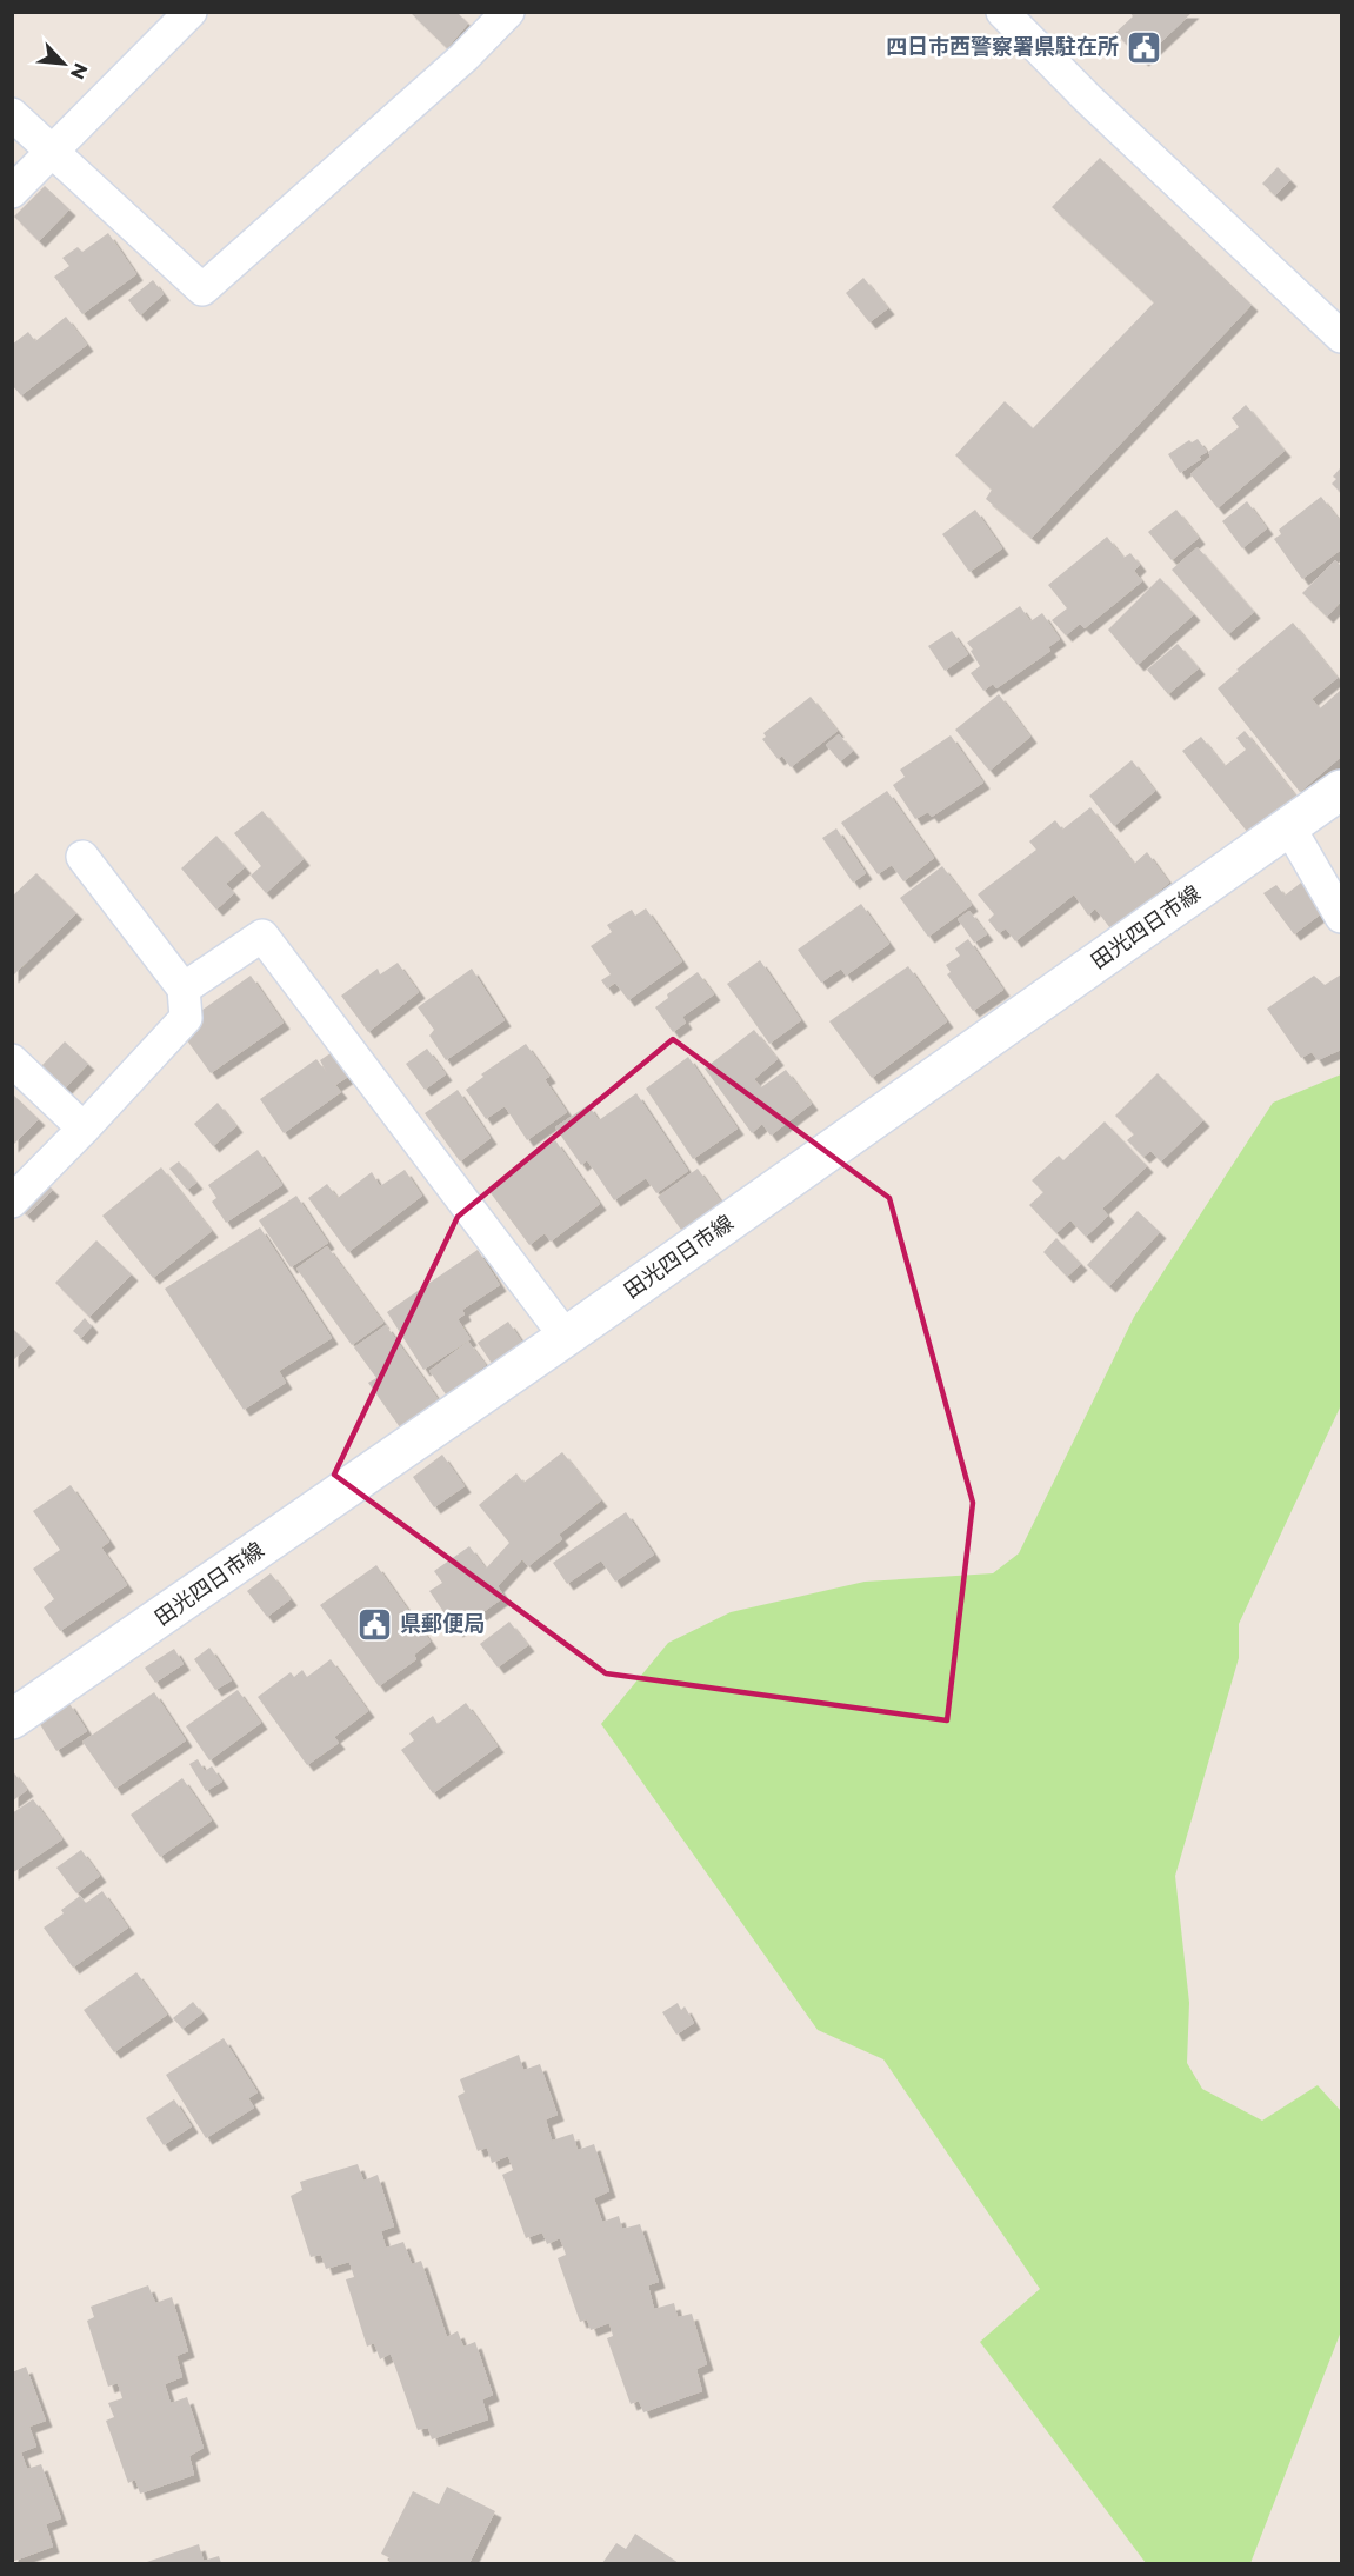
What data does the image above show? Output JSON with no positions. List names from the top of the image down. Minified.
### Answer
{"streets":{"main road":["田光四日市線"]},"places":{"public building":["四日市西警察署県駐在所","県郵便局"]},"north":"bottom right"}
